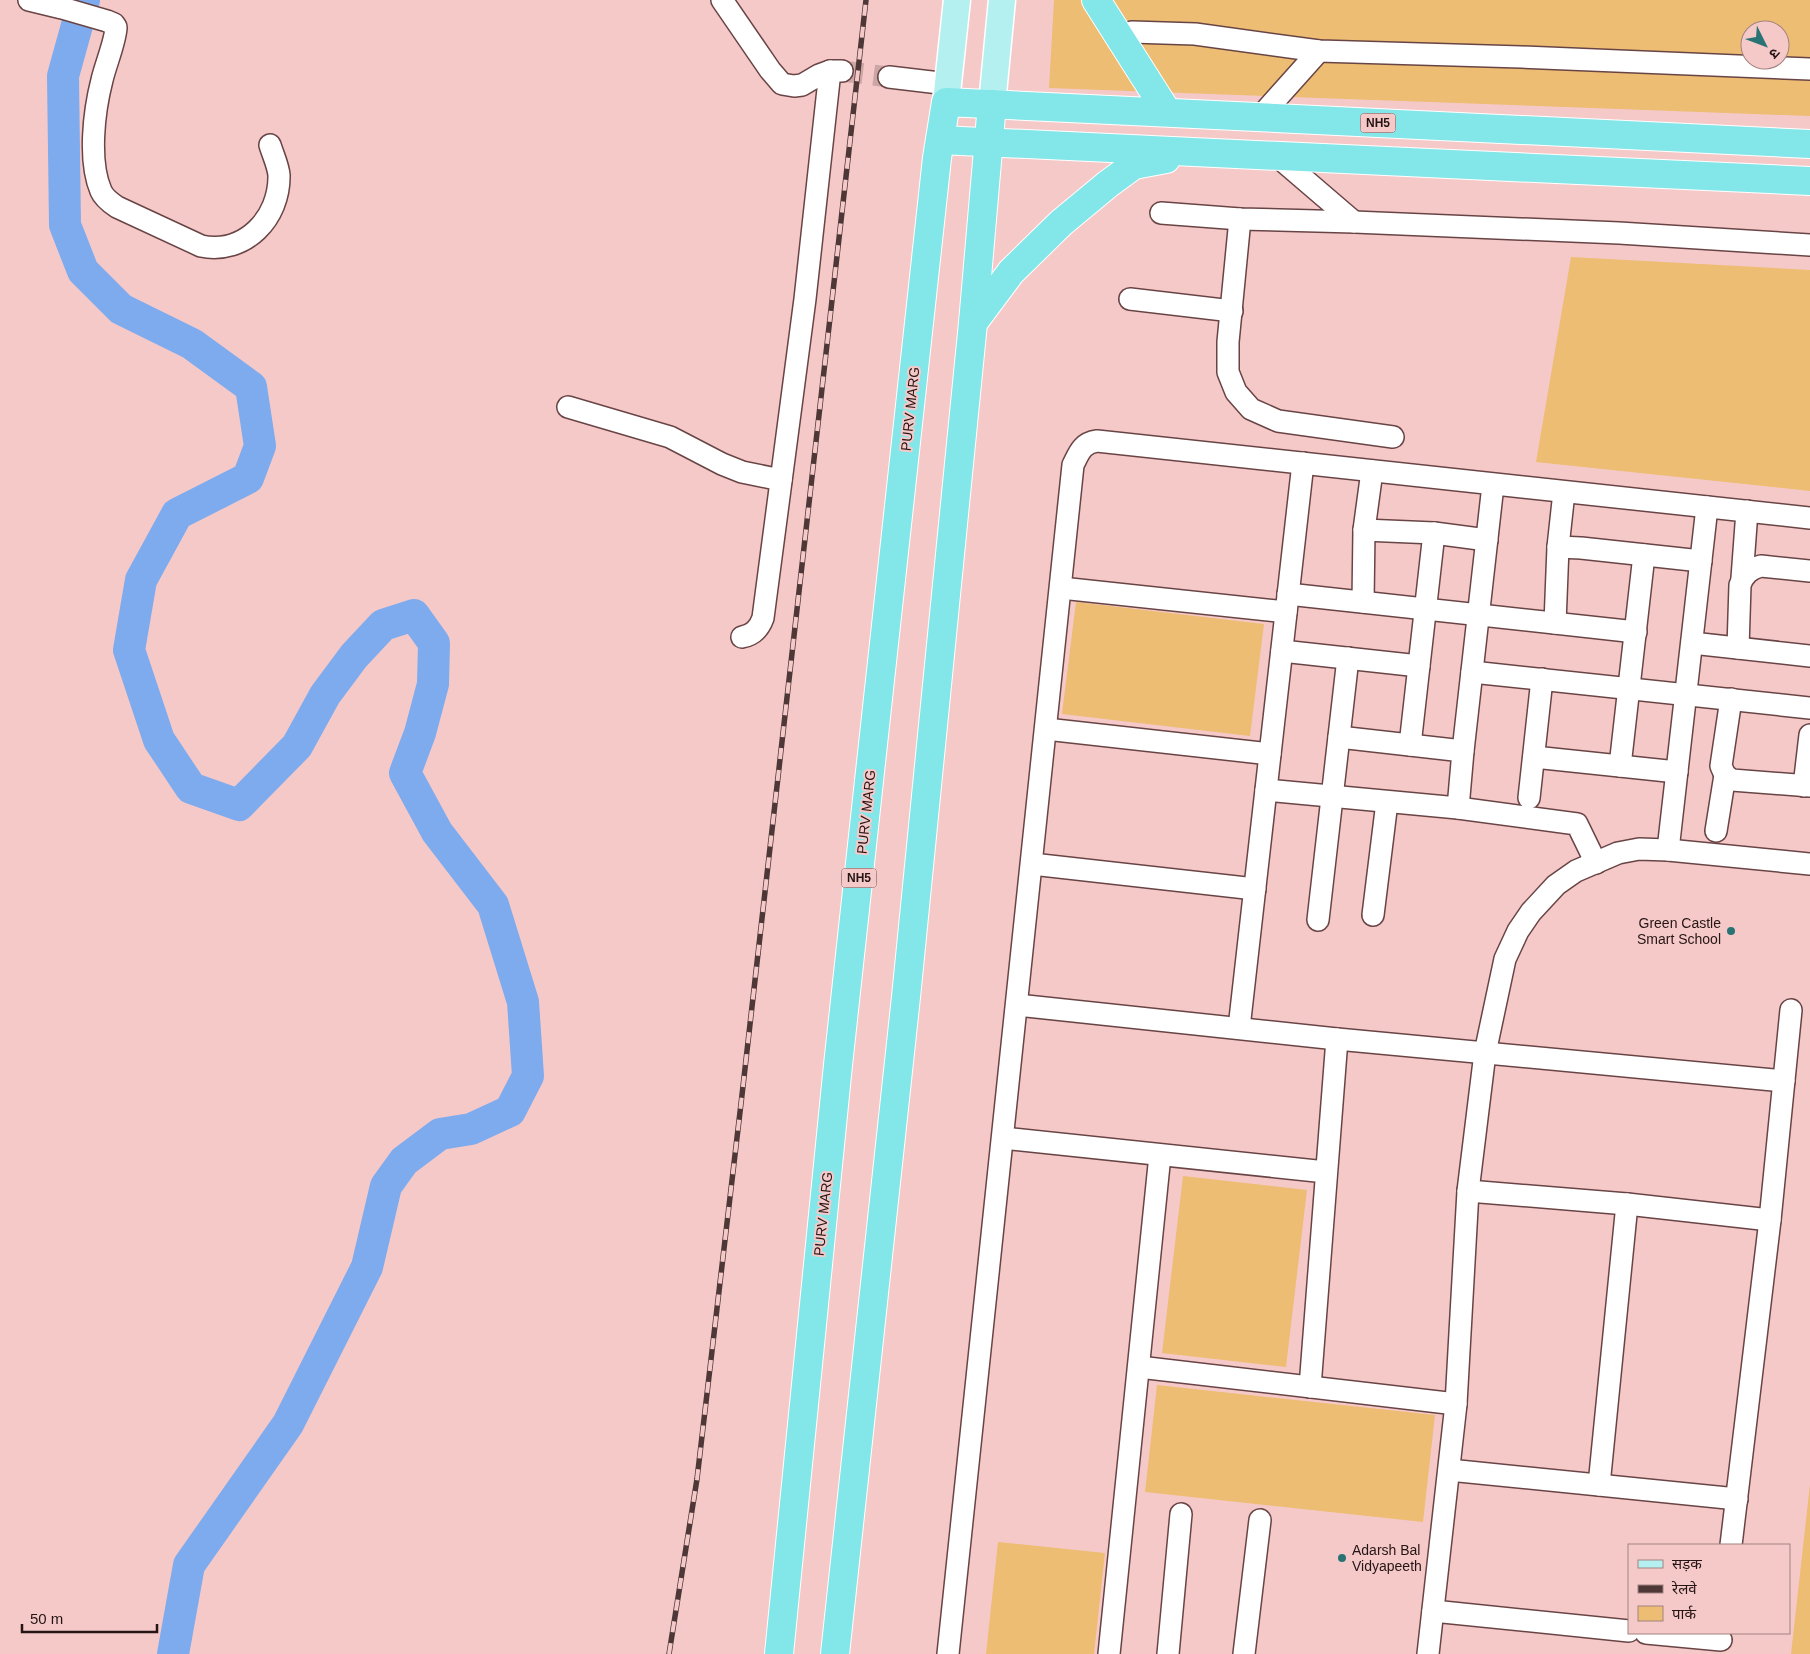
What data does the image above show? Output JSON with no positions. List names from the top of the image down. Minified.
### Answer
{"streets":{"highway":["NH5","PURV MARG"]},"crossings":[["NH5","PURV MARG"]],"places":["Green Castle Smart School","Adarsh Bal Vidyapeeth"],"legend":["सड़क","रेलवे","पार्क"],"scale_bar":"50 m","north":"bottom right"}
